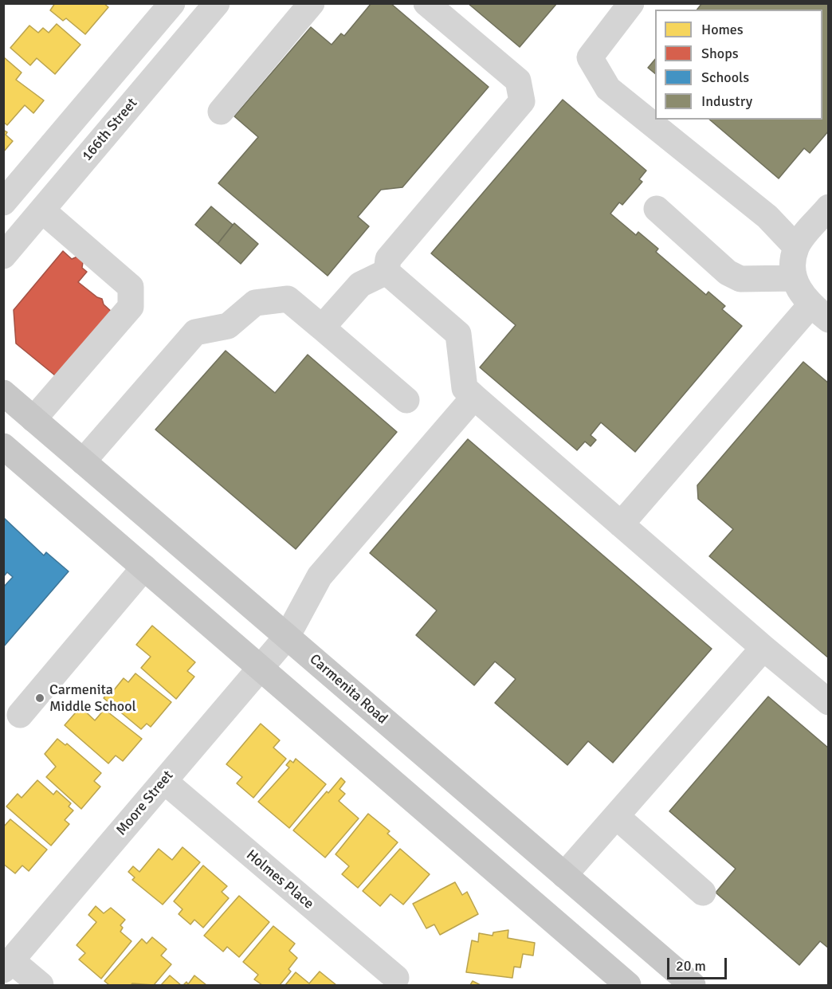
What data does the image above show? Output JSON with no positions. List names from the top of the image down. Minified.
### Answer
{"streets":{"main road":["Carmenita Road"],"street":["166th Street","Moore Street","Holmes Place"]},"crossings":[["Carmenita Road","Moore Street"],["Moore Street","Holmes Place"]],"places":["Carmenita Middle School"],"legend":["Homes","Shops","Schools","Industry"],"scale_bar":"20 m"}
